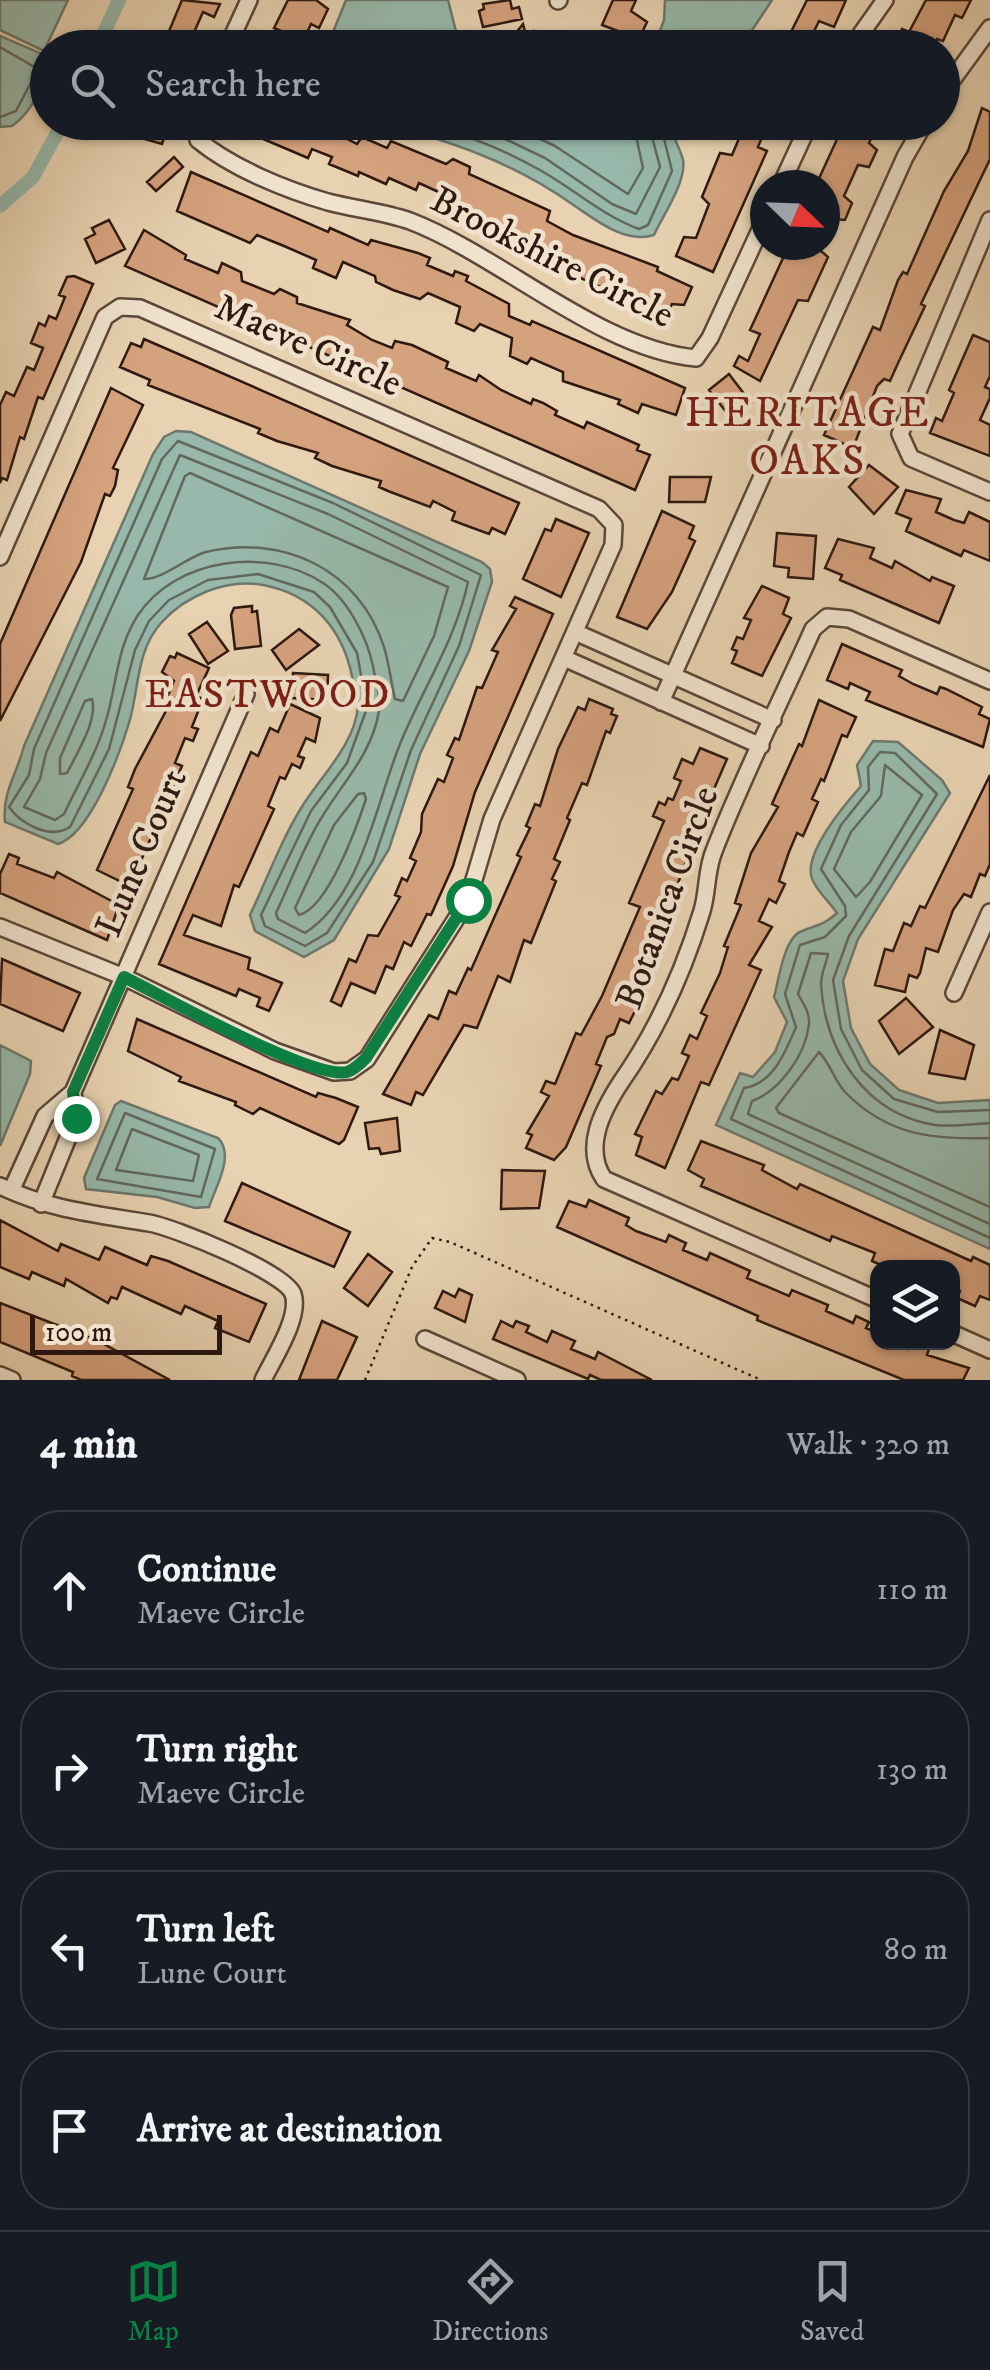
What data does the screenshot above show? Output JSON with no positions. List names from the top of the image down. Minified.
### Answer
{"streets":{"street":["Brookshire Circle","Maeve Circle","Lune Court","Botanica Circle"]},"crossings":[["Maeve Circle","Lune Court"]],"districts":["HERITAGE OAKS","EASTWOOD"],"scale_bar":"100 m","north":"bottom right","page":{"search":"Search here","scale":"100 m","heading":["4 min","Walk · 320 m"],"list":[["Continue","Maeve Circle","110 m"],["Turn right","Maeve Circle","130 m"],["Turn left","Lune Court","80 m"],"Arrive at destination"],"nav":["Map","Directions","Saved"]}}
